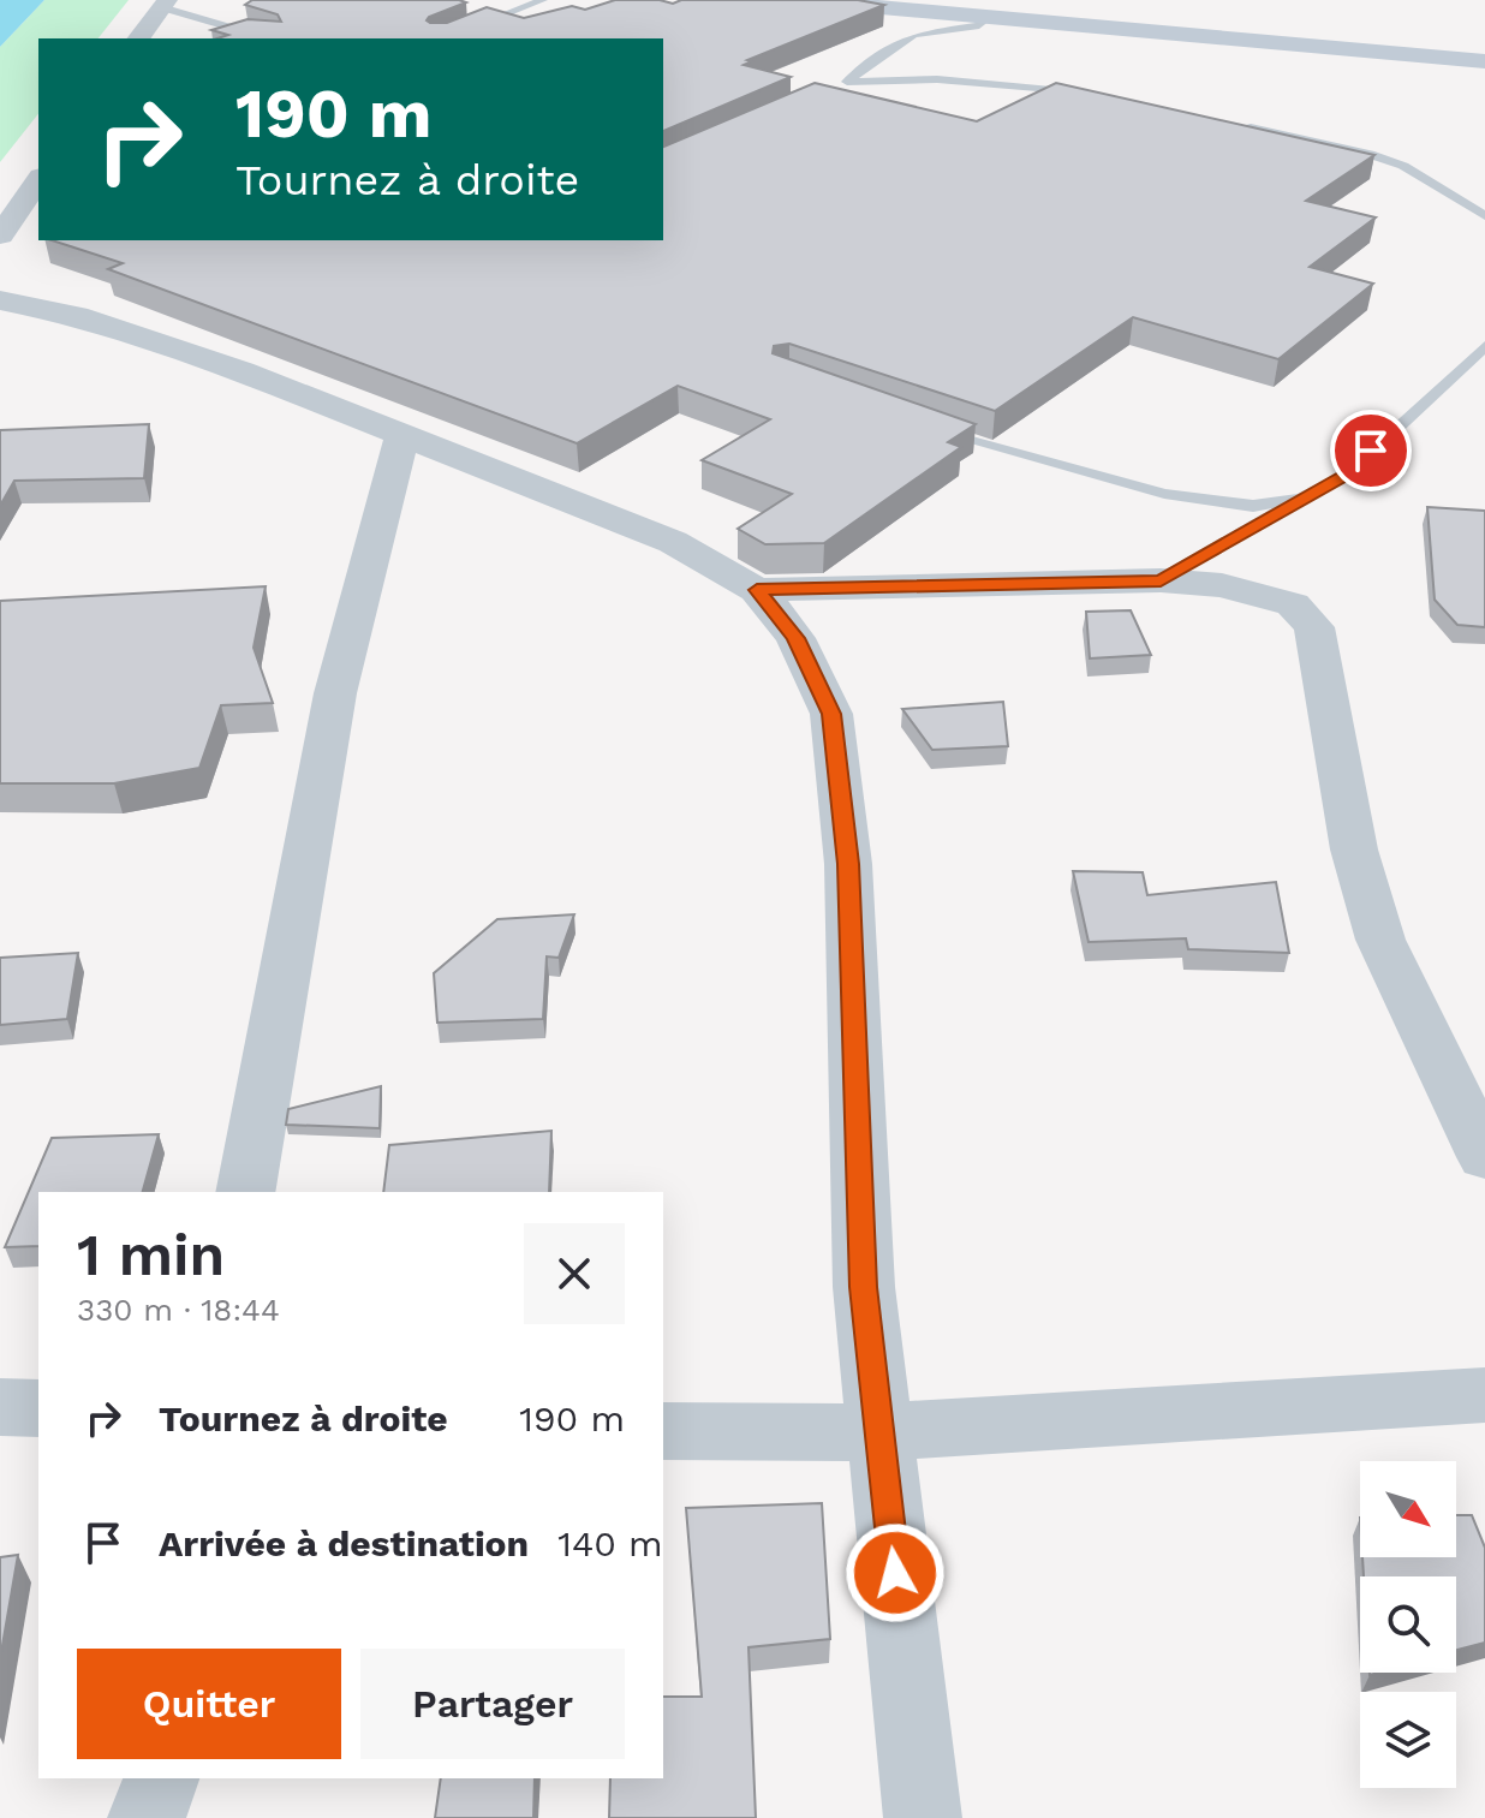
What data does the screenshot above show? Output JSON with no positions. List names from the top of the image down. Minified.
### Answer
{"north":"bottom right","page":{"turn":["190 m","Tournez à droite"],"heading":["1 min","330 m · 18:44"],"list":[{"name":"Tournez à droite","value":"190 m"},{"name":"Arrivée à destination","value":"140 m"}],"buttons":["Quitter","Partager"]}}
